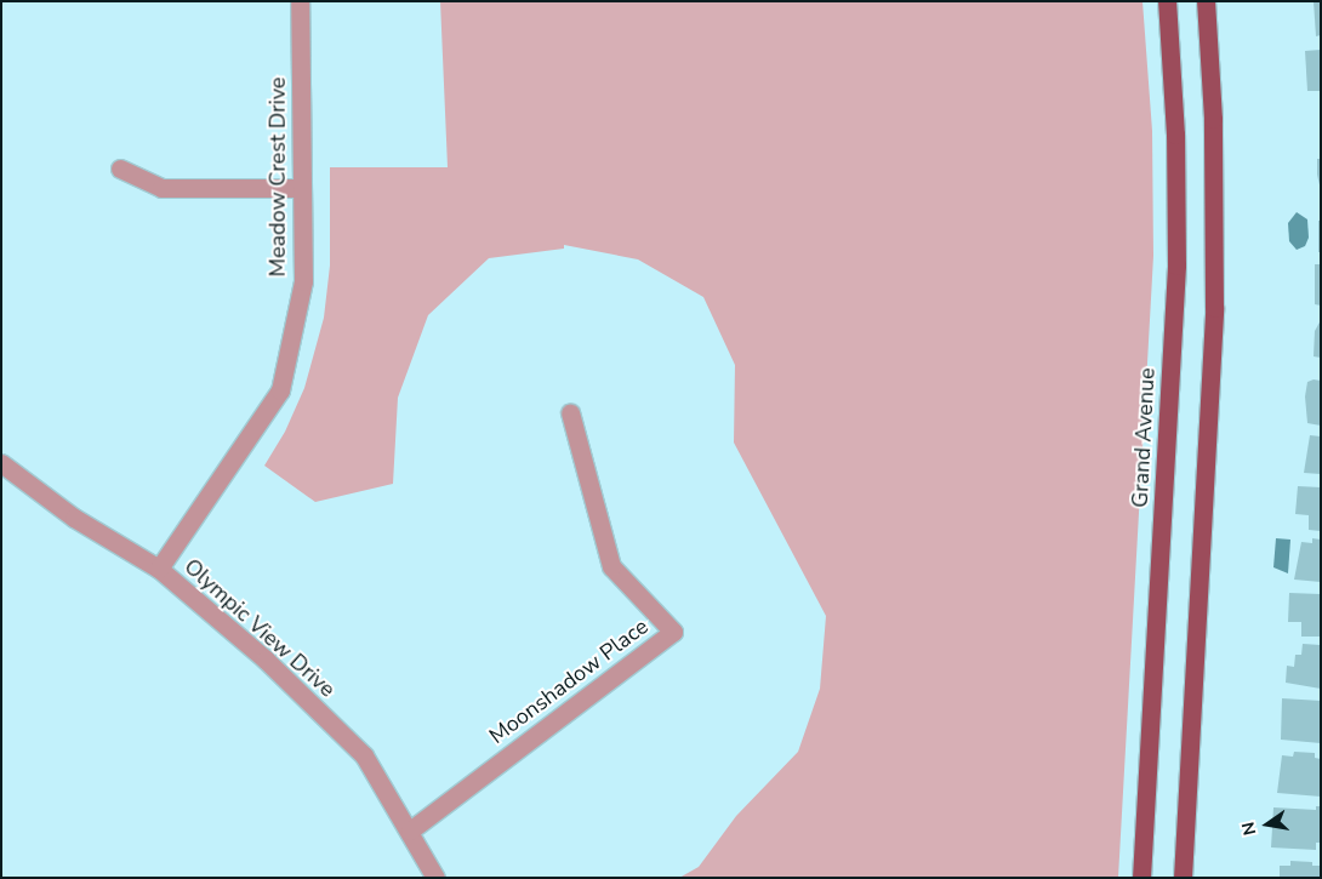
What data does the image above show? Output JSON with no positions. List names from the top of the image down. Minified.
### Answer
{"streets":{"main road":["Grand Avenue"],"street":["Meadow Crest Drive","Olympic View Drive","Moonshadow Place"]},"crossings":[["Meadow Crest Drive","Olympic View Drive"],["Olympic View Drive","Moonshadow Place"]],"north":"left"}
